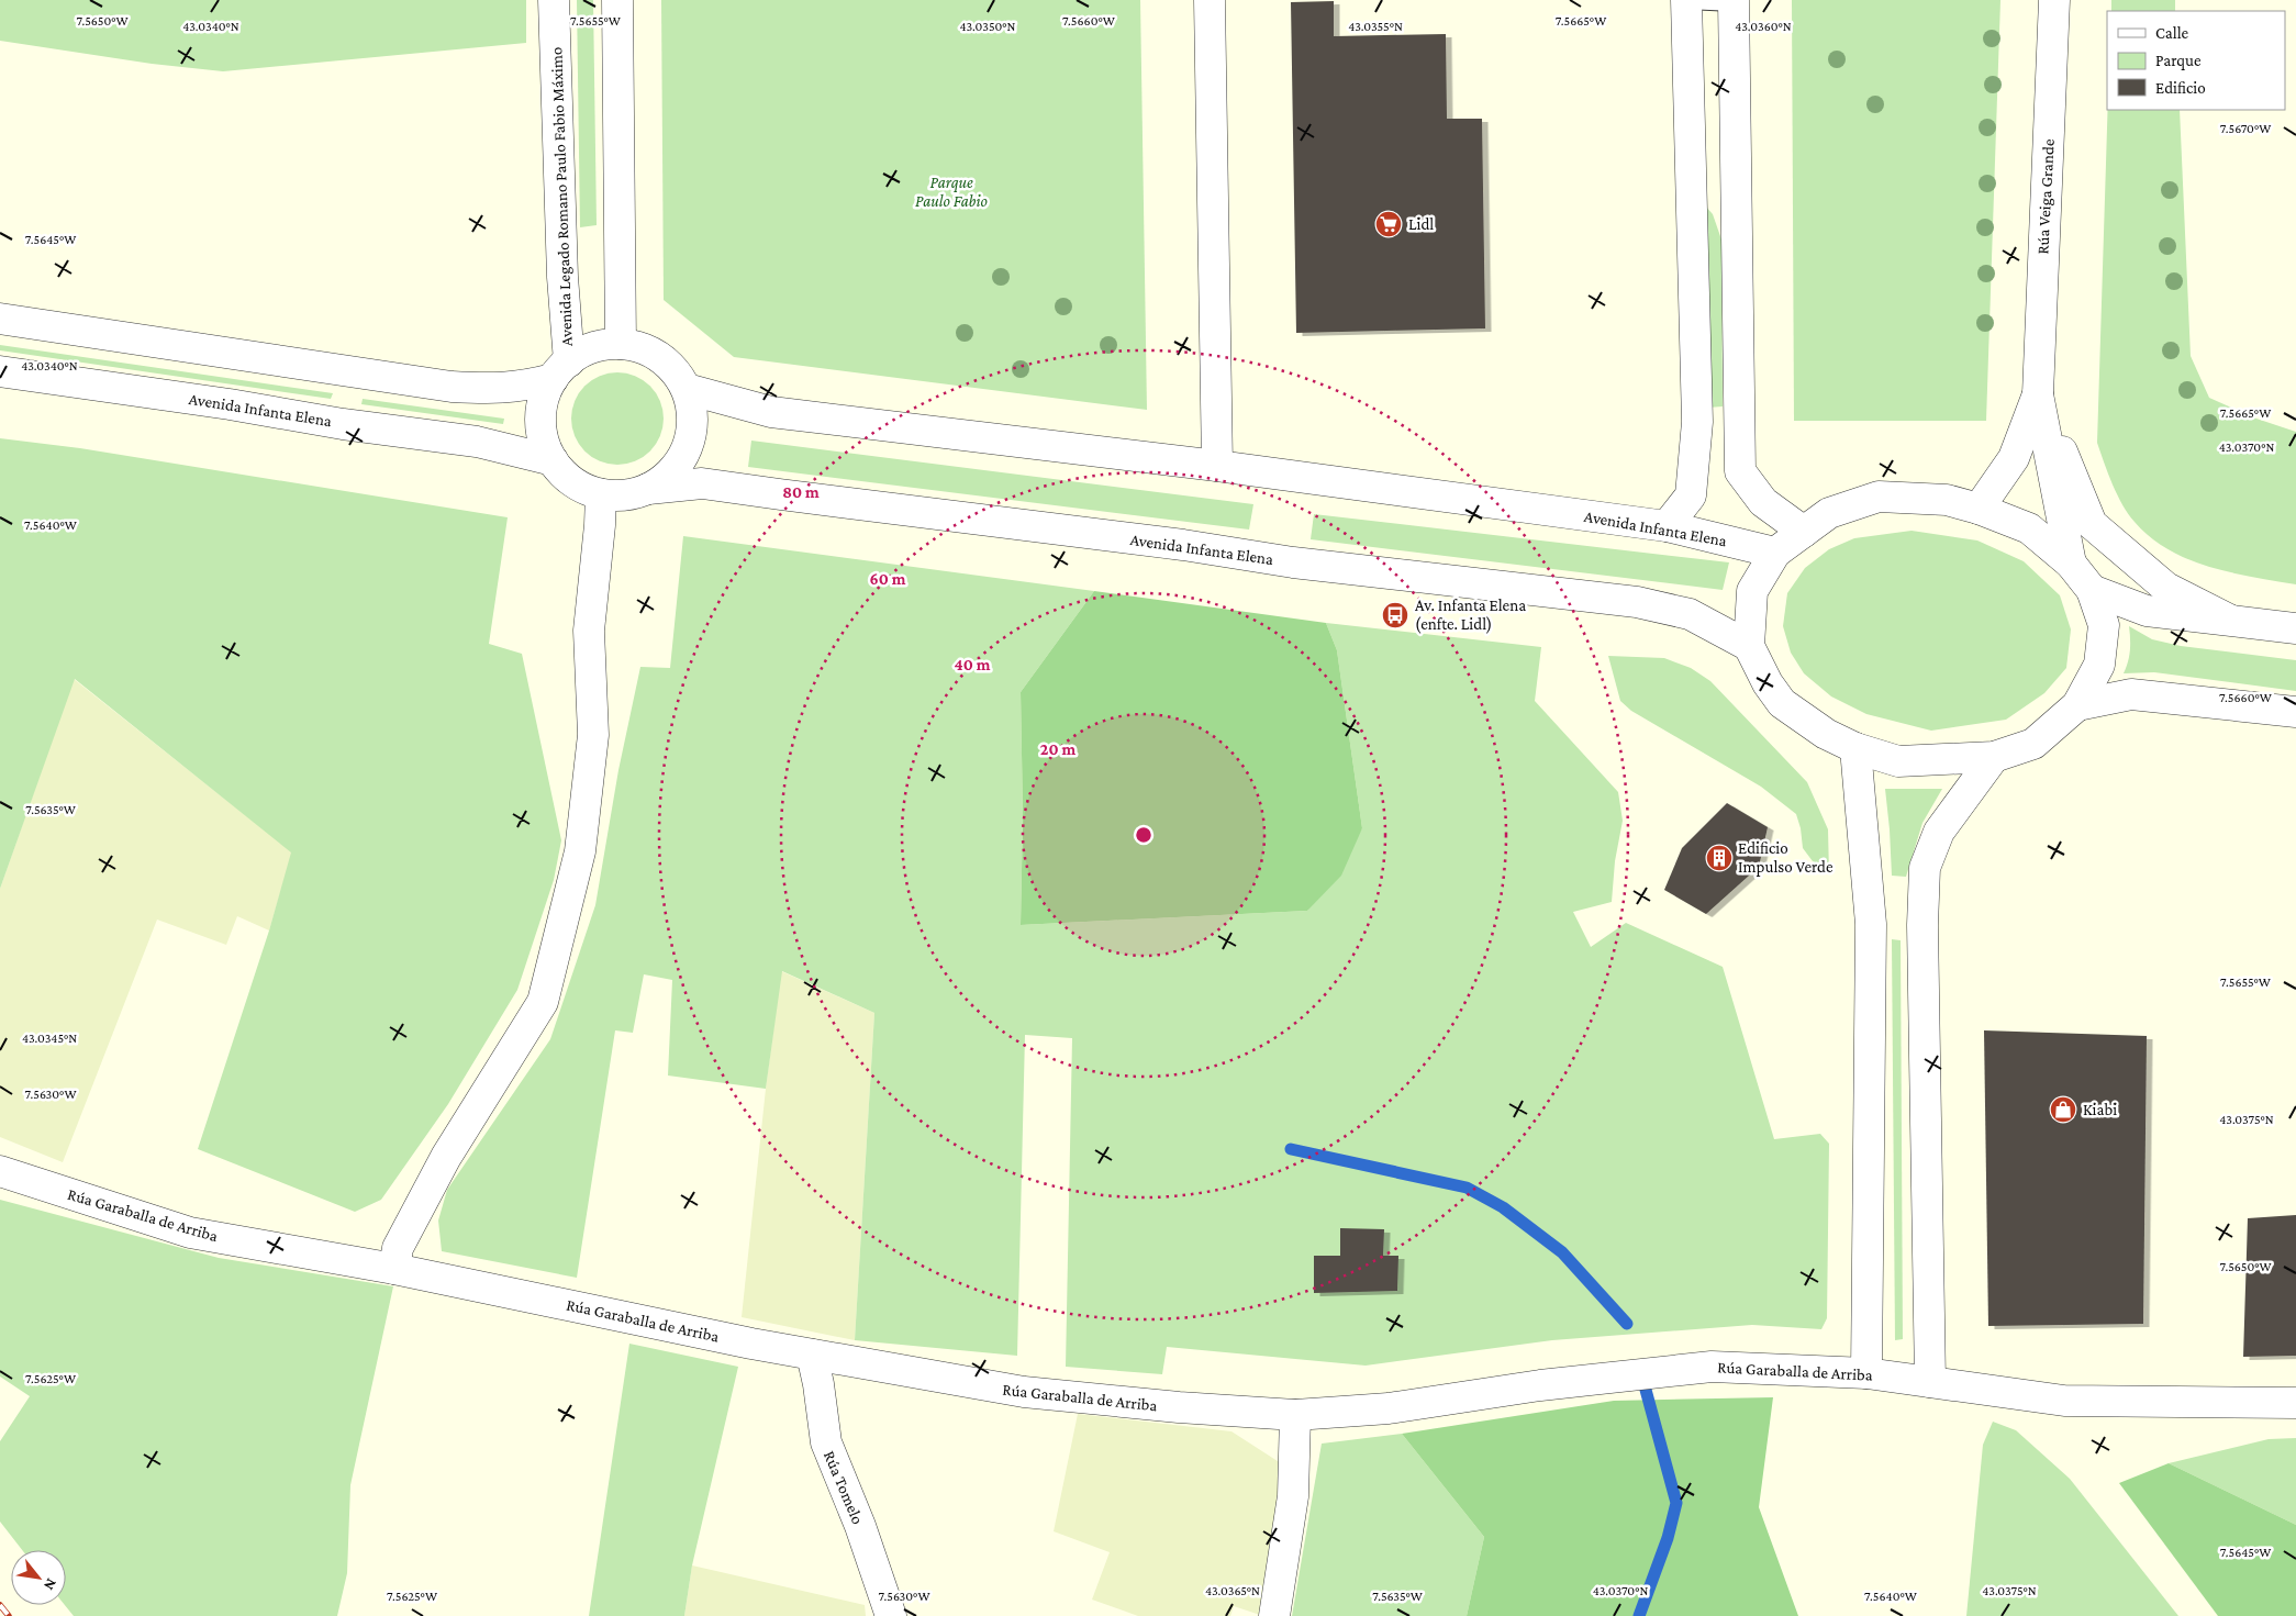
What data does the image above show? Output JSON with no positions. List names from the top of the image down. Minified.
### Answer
{"streets":{"street":["Avenida Legado Romano Paulo Fabio Máximo","Rúa Veiga Grande","Avenida Infanta Elena","Rúa Garaballa de Arriba","Rúa Tomelo"]},"crossings":[["Avenida Legado Romano Paulo Fabio Máximo","Avenida Infanta Elena"],["Rúa Garaballa de Arriba","Rúa Tomelo"]],"parks":["Parque Paulo Fabio"],"places":{"supermarket":["Lidl"],"bus stop":["Av. Infanta Elena (enfte. Lidl)"],"building":["Edificio Impulso Verde"],"shop":["Kiabi"]},"legend":["Calle","Parque","Edificio"],"north":"bottom right","coordinates":["7.5660°W","7.5650°W","7.5655°W","7.5665°W","43.0340°N","43.0350°N","43.0355°N","43.0360°N","7.5670°W","7.5645°W","43.0370°N","7.5640°W","7.5635°W","43.0345°N","7.5630°W","43.0375°N","7.5625°W","43.0365°N"],"rings":["80 m","60 m","40 m","20 m"]}
